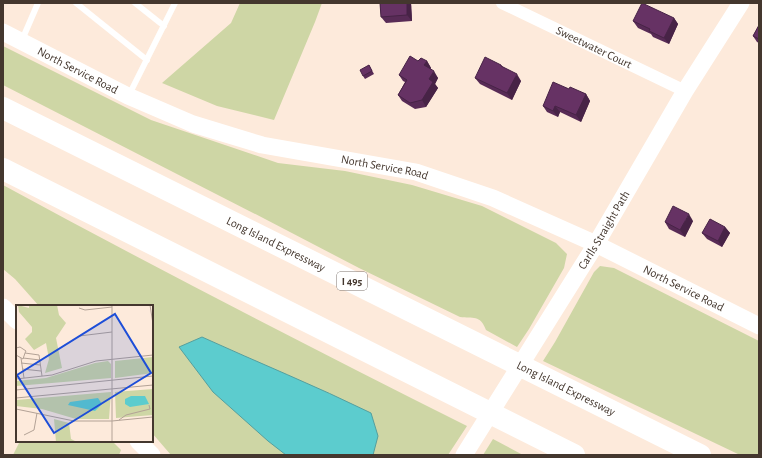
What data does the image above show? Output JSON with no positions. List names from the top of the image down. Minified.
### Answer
{"streets":{"highway":["Long Island Expressway","I 495"],"main road":["North Service Road","Carlls Straight Path"],"street":["Sweetwater Court"]},"crossings":[["Sweetwater Court","Carlls Straight Path"],["North Service Road","Carlls Straight Path"]]}
